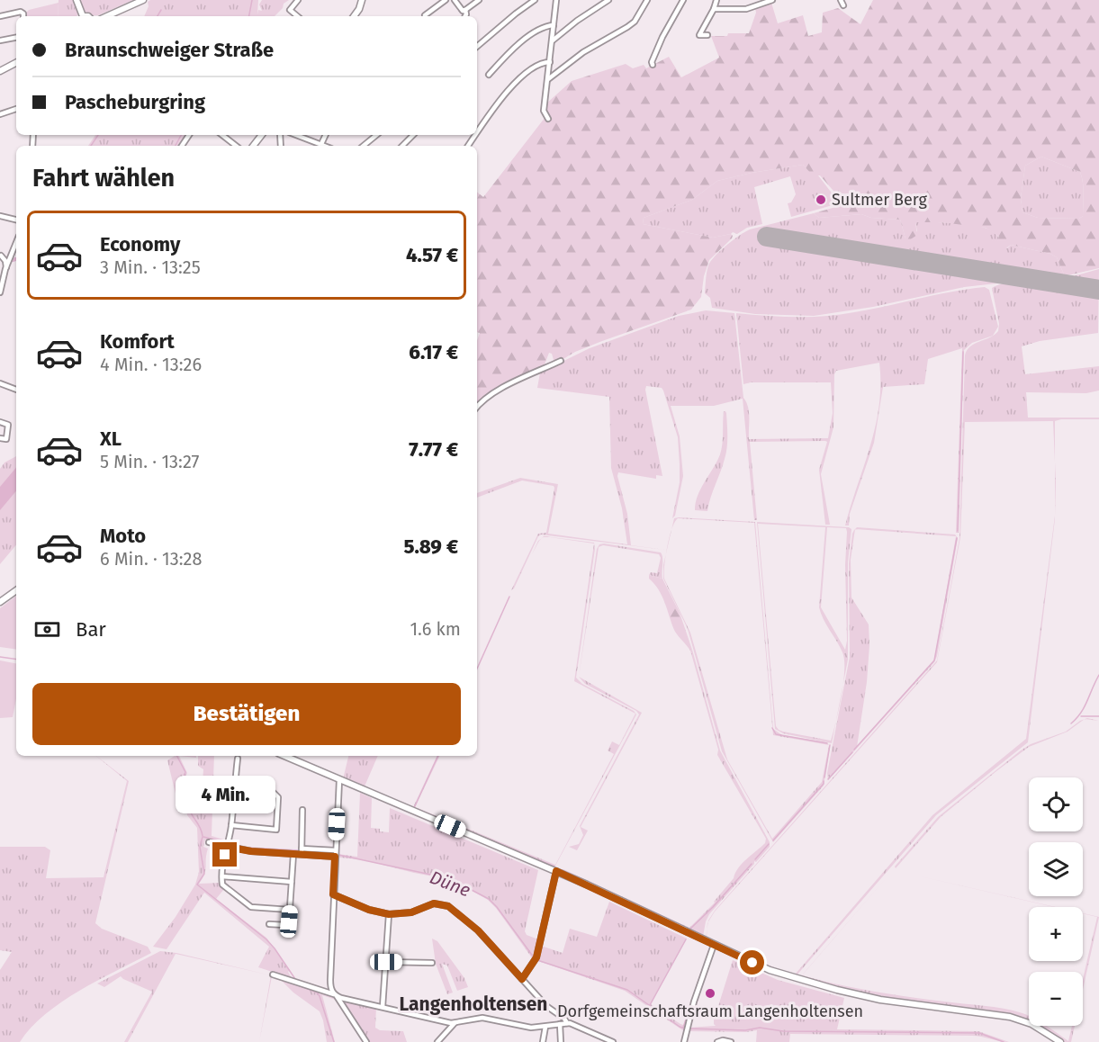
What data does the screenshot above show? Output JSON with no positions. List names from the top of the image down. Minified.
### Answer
{"districts":["Langenholtensen"],"water":["Düne"],"places":["Sultmer Berg","Dorfgemeinschaftsraum Langenholtensen"],"page":{"banner":["Braunschweiger Straße","Pascheburgring"],"heading":"Fahrt wählen","list":[{"name":"Economy","note":"3 Min. · 13:25","value":"4.57 €"},{"name":"Komfort","note":"4 Min. · 13:26","value":"6.17 €"},{"name":"XL","note":"5 Min. · 13:27","value":"7.77 €"},{"name":"Moto","note":"6 Min. · 13:28","value":"5.89 €"}],"pay":["Bar","1.6 km"],"buttons":"Bestätigen","bubble":"4 Min.","map_buttons":["+","−"]}}
